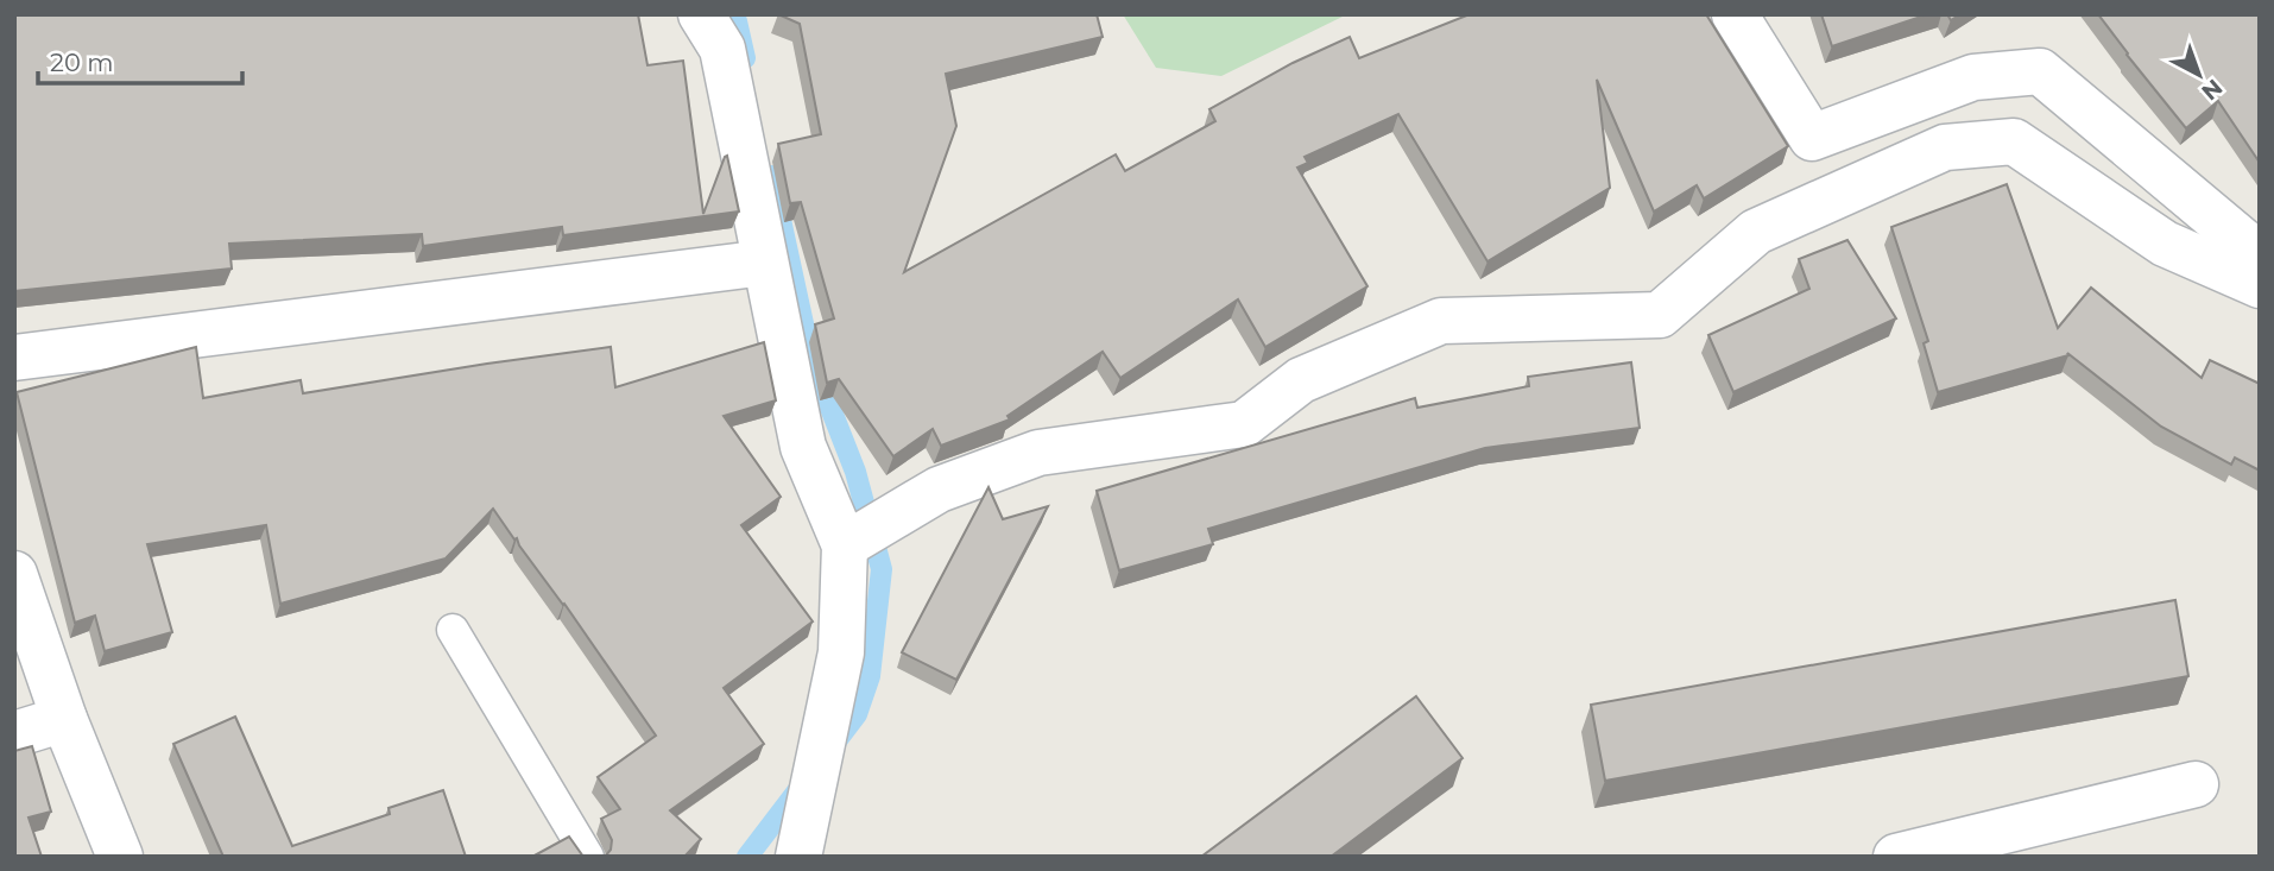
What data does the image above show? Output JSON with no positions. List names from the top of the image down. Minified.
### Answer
{"scale_bar":"20 m","north":"bottom right"}
